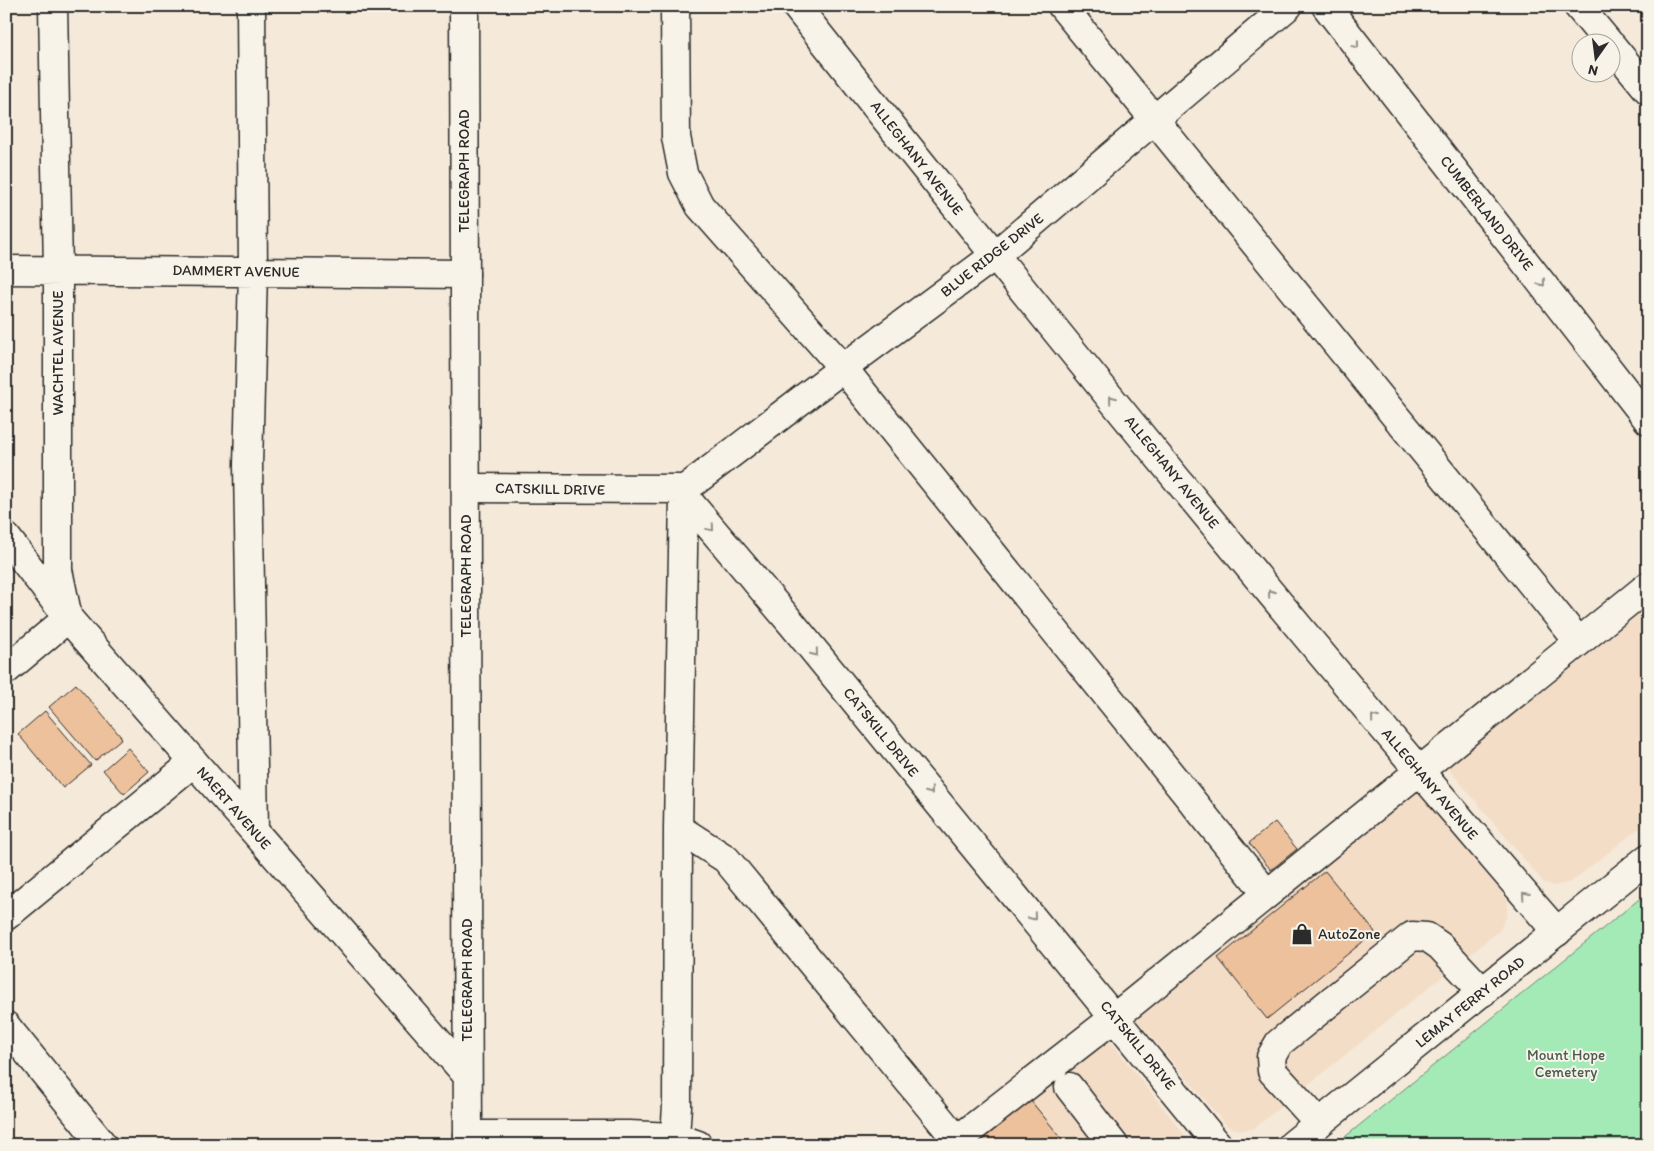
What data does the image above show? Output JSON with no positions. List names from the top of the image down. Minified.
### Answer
{"streets":{"street":["ALLEGHANY AVENUE","TELEGRAPH ROAD","CUMBERLAND DRIVE","BLUE RIDGE DRIVE","DAMMERT AVENUE","WACHTEL AVENUE","CATSKILL DRIVE","NAERT AVENUE","LEMAY FERRY ROAD"]},"crossings":[["ALLEGHANY AVENUE","BLUE RIDGE DRIVE"],["ALLEGHANY AVENUE","LEMAY FERRY ROAD"],["TELEGRAPH ROAD","DAMMERT AVENUE"],["TELEGRAPH ROAD","CATSKILL DRIVE"],["TELEGRAPH ROAD","NAERT AVENUE"],["BLUE RIDGE DRIVE","CATSKILL DRIVE"],["DAMMERT AVENUE","WACHTEL AVENUE"],["WACHTEL AVENUE","NAERT AVENUE"]],"parks":["Mount Hope Cemetery"],"places":{"shop":["AutoZone"]},"north":"bottom"}
